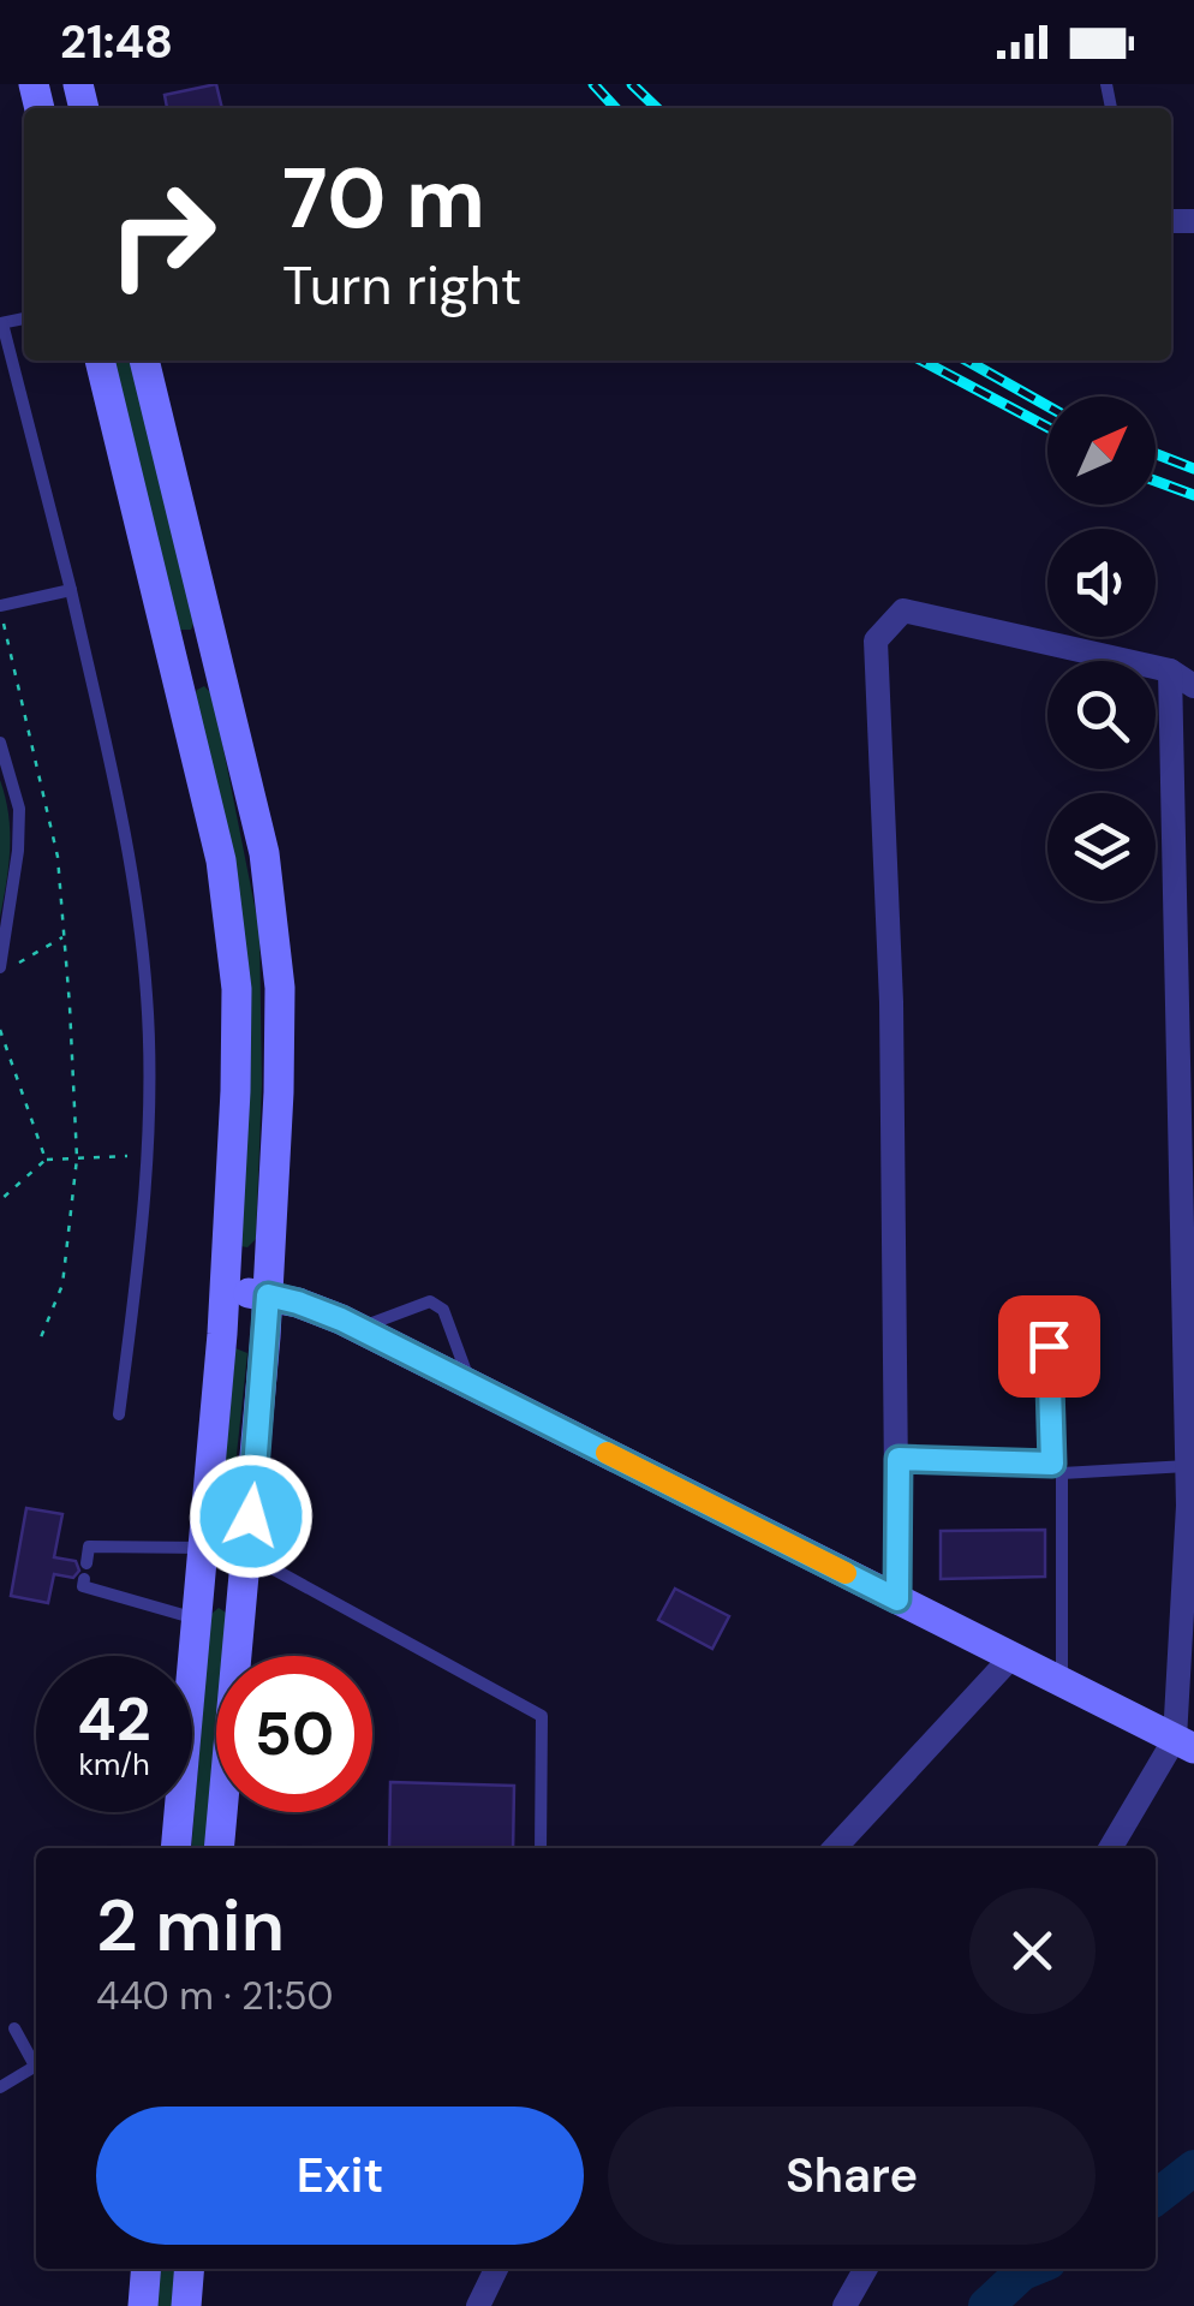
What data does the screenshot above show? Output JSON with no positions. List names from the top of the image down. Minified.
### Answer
{"north":"top right","page":{"status":"21:48","turn":["70 m","Turn right"],"speed":"42 km/h","limit":"50","heading":["2 min","440 m · 21:50"],"buttons":["Exit","Share"]}}
